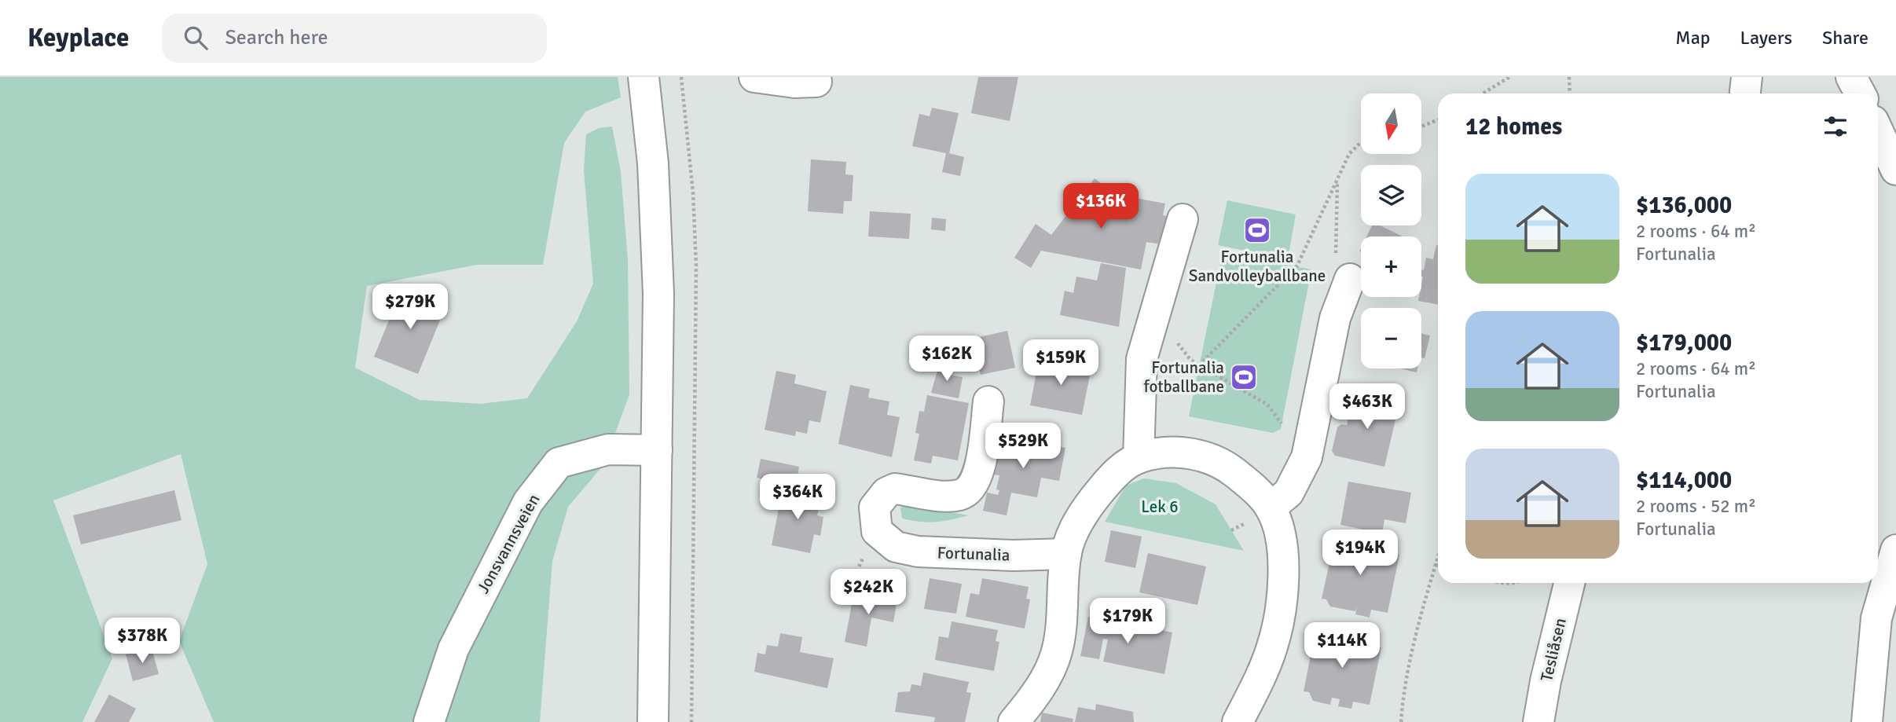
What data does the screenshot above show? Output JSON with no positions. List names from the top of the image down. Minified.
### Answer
{"streets":{"street":["Jonsvannsveien","Fortunalia","Tesliåsen"]},"parks":["Lek 6"],"places":{"sports":["Fortunalia Sandvolleyballbane","Fortunalia fotballbane"]},"north":"bottom","page":{"header":"Keyplace","search":"Search here","nav":["Map","Layers","Share"],"map_buttons":["+","−"],"heading":"12 homes","list":[{"name":"$136,000","note":"2 rooms · 64 m² · Fortunalia"},{"name":"$179,000","note":"2 rooms · 64 m² · Fortunalia"},{"name":"$114,000","note":"2 rooms · 52 m² · Fortunalia"}],"price":["$136K","$279K","$162K","$159K","$463K","$529K","$364K","$194K","$242K","$179K","$378K","$114K"]}}
